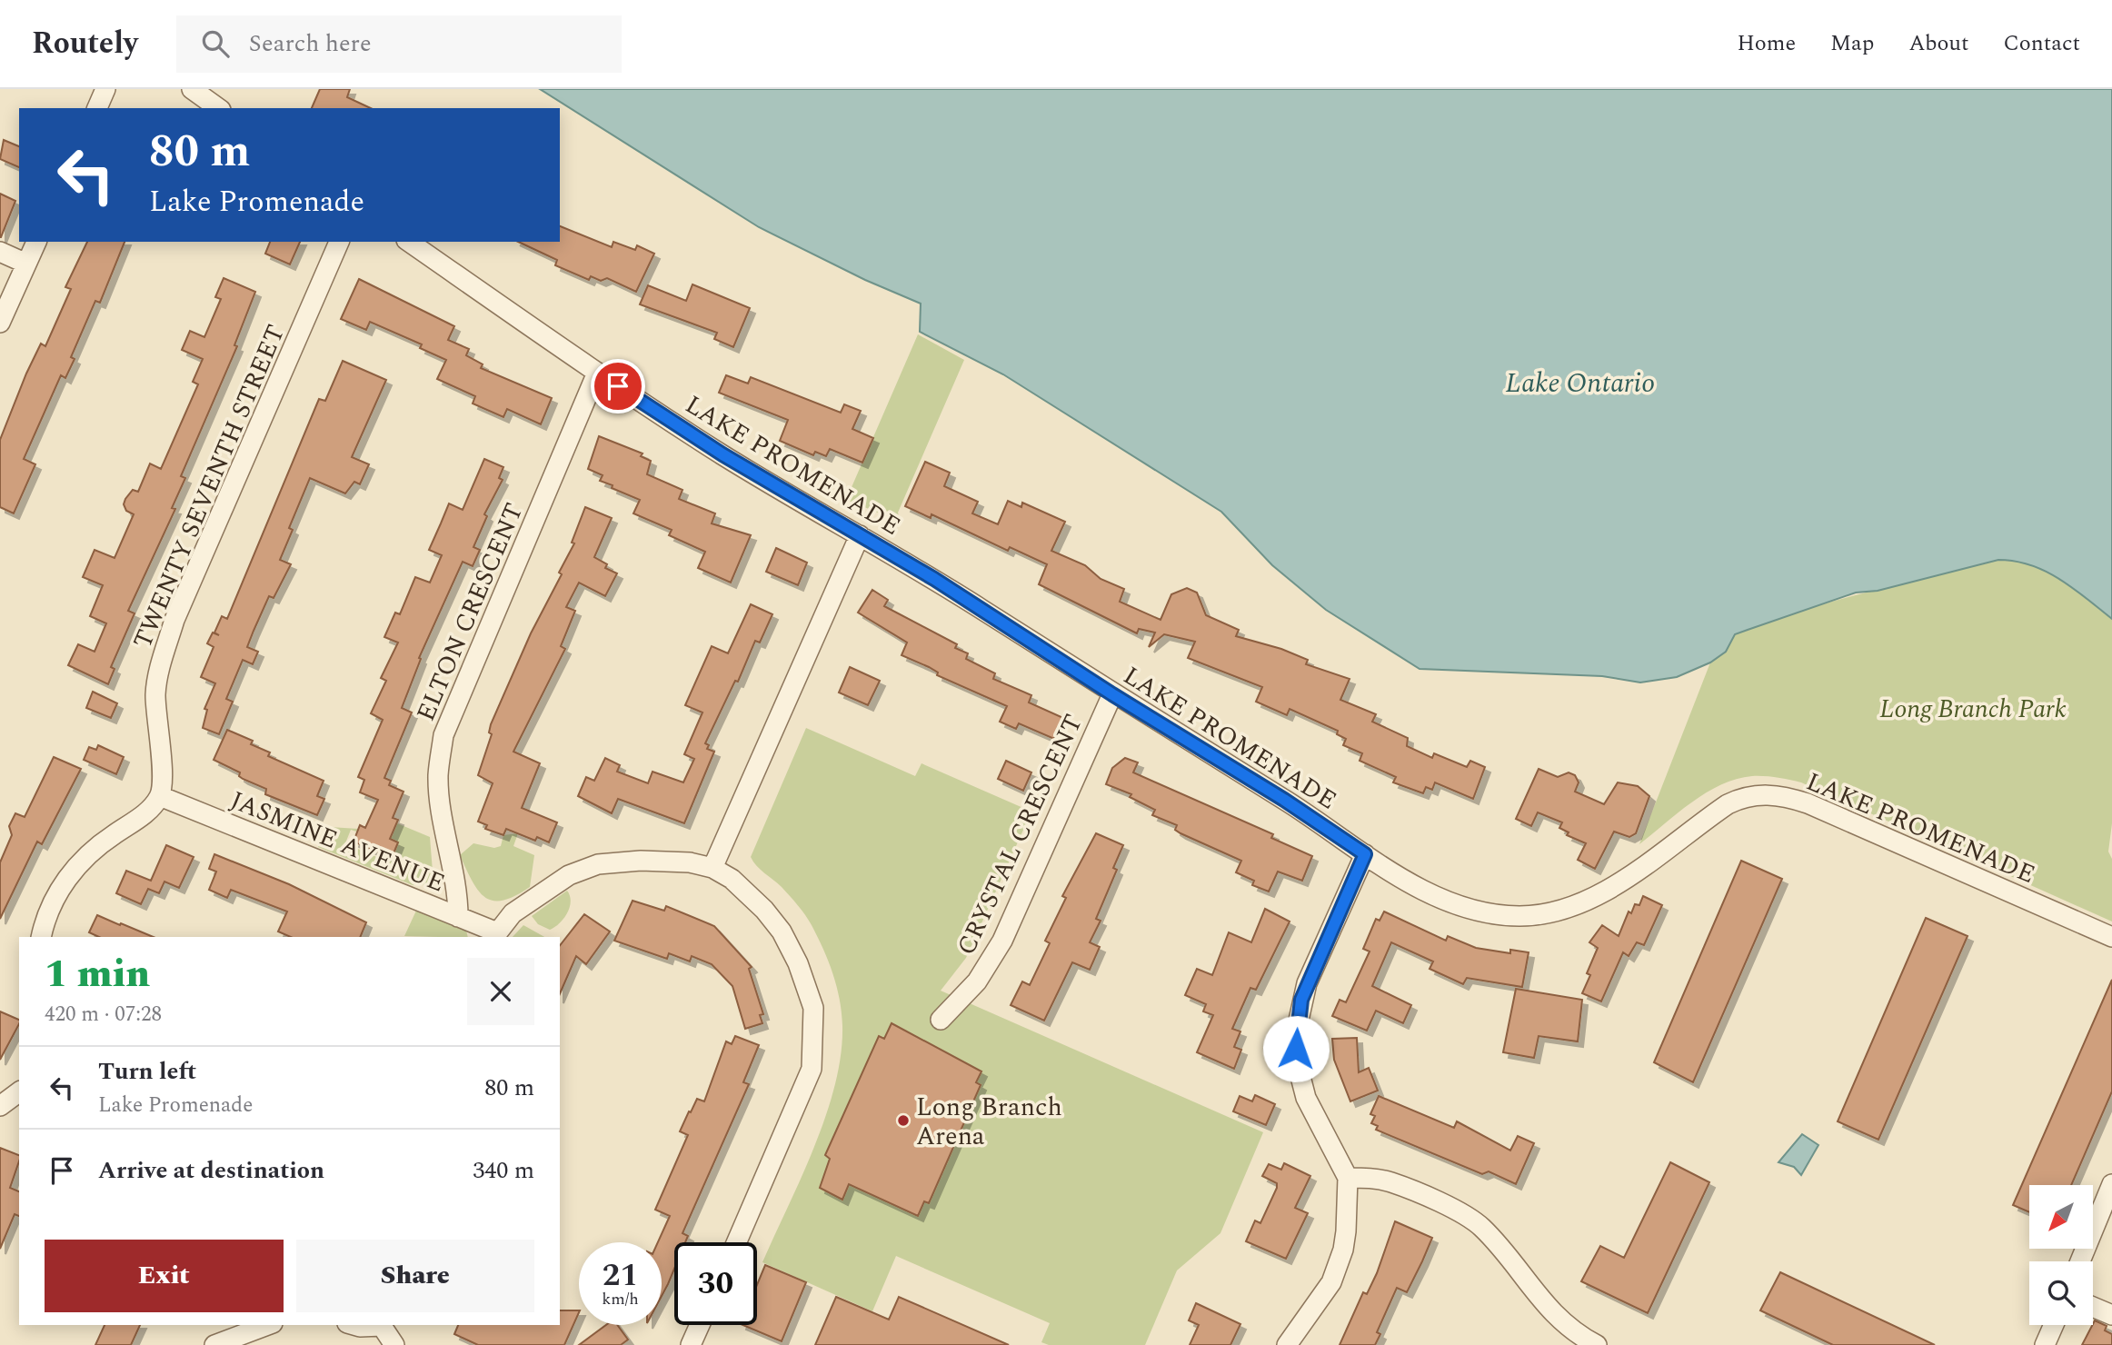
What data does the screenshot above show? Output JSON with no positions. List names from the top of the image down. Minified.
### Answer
{"streets":{"street":["LAKE PROMENADE","TWENTY SEVENTH STREET","ELTON CRESCENT","CRYSTAL CRESCENT","JASMINE AVENUE"]},"crossings":[["LAKE PROMENADE","ELTON CRESCENT"],["LAKE PROMENADE","CRYSTAL CRESCENT"],["TWENTY SEVENTH STREET","JASMINE AVENUE"],["ELTON CRESCENT","JASMINE AVENUE"]],"water":["Lake Ontario"],"parks":["Long Branch Park"],"places":["Long Branch Arena"],"north":"bottom left","page":{"header":"Routely","search":"Search here","nav":["Home","Map","About","Contact"],"turn":["80 m","Lake Promenade"],"heading":["1 min","420 m · 07:28"],"list":[{"name":"Turn left","note":"Lake Promenade","value":"80 m"},{"name":"Arrive at destination","value":"340 m"}],"buttons":["Exit","Share"],"speed":"21 km/h","limit":"30"}}
